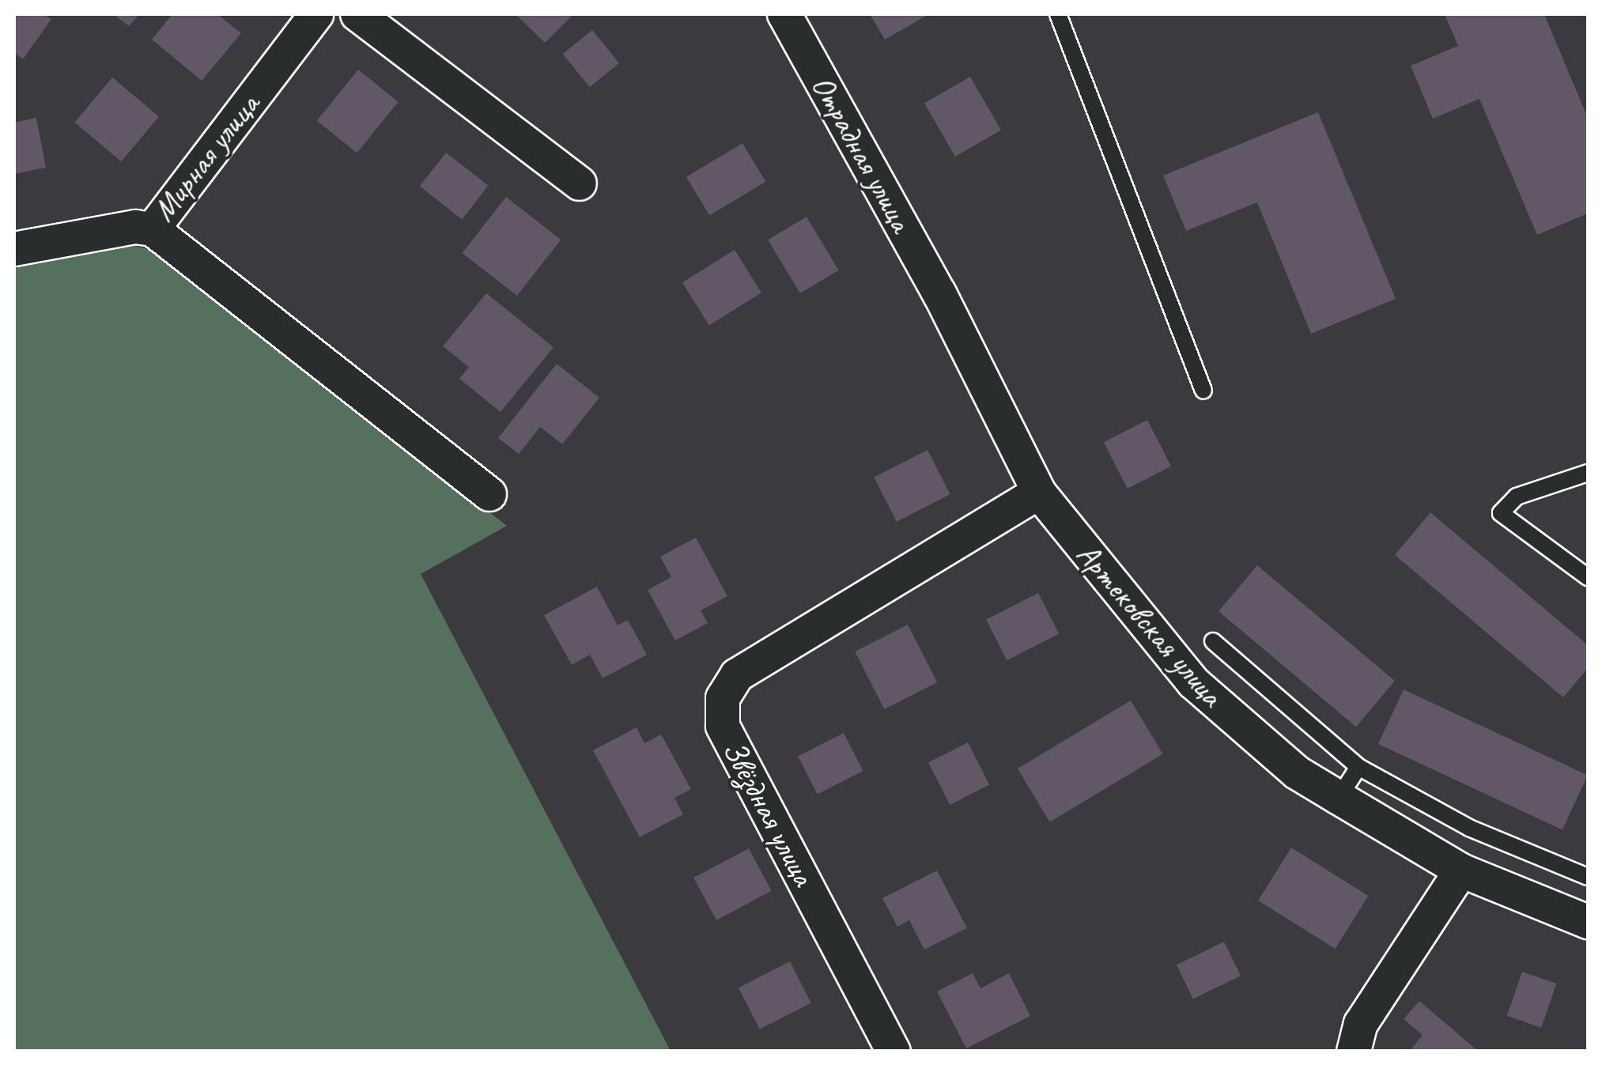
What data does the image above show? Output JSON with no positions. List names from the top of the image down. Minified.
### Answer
{"streets":{"street":["Отрадная улица","Мирная улица","Артековская улица","Звёздная улица"]},"crossings":[["Отрадная улица","Артековская улица"],["Артековская улица","Звёздная улица"]]}
